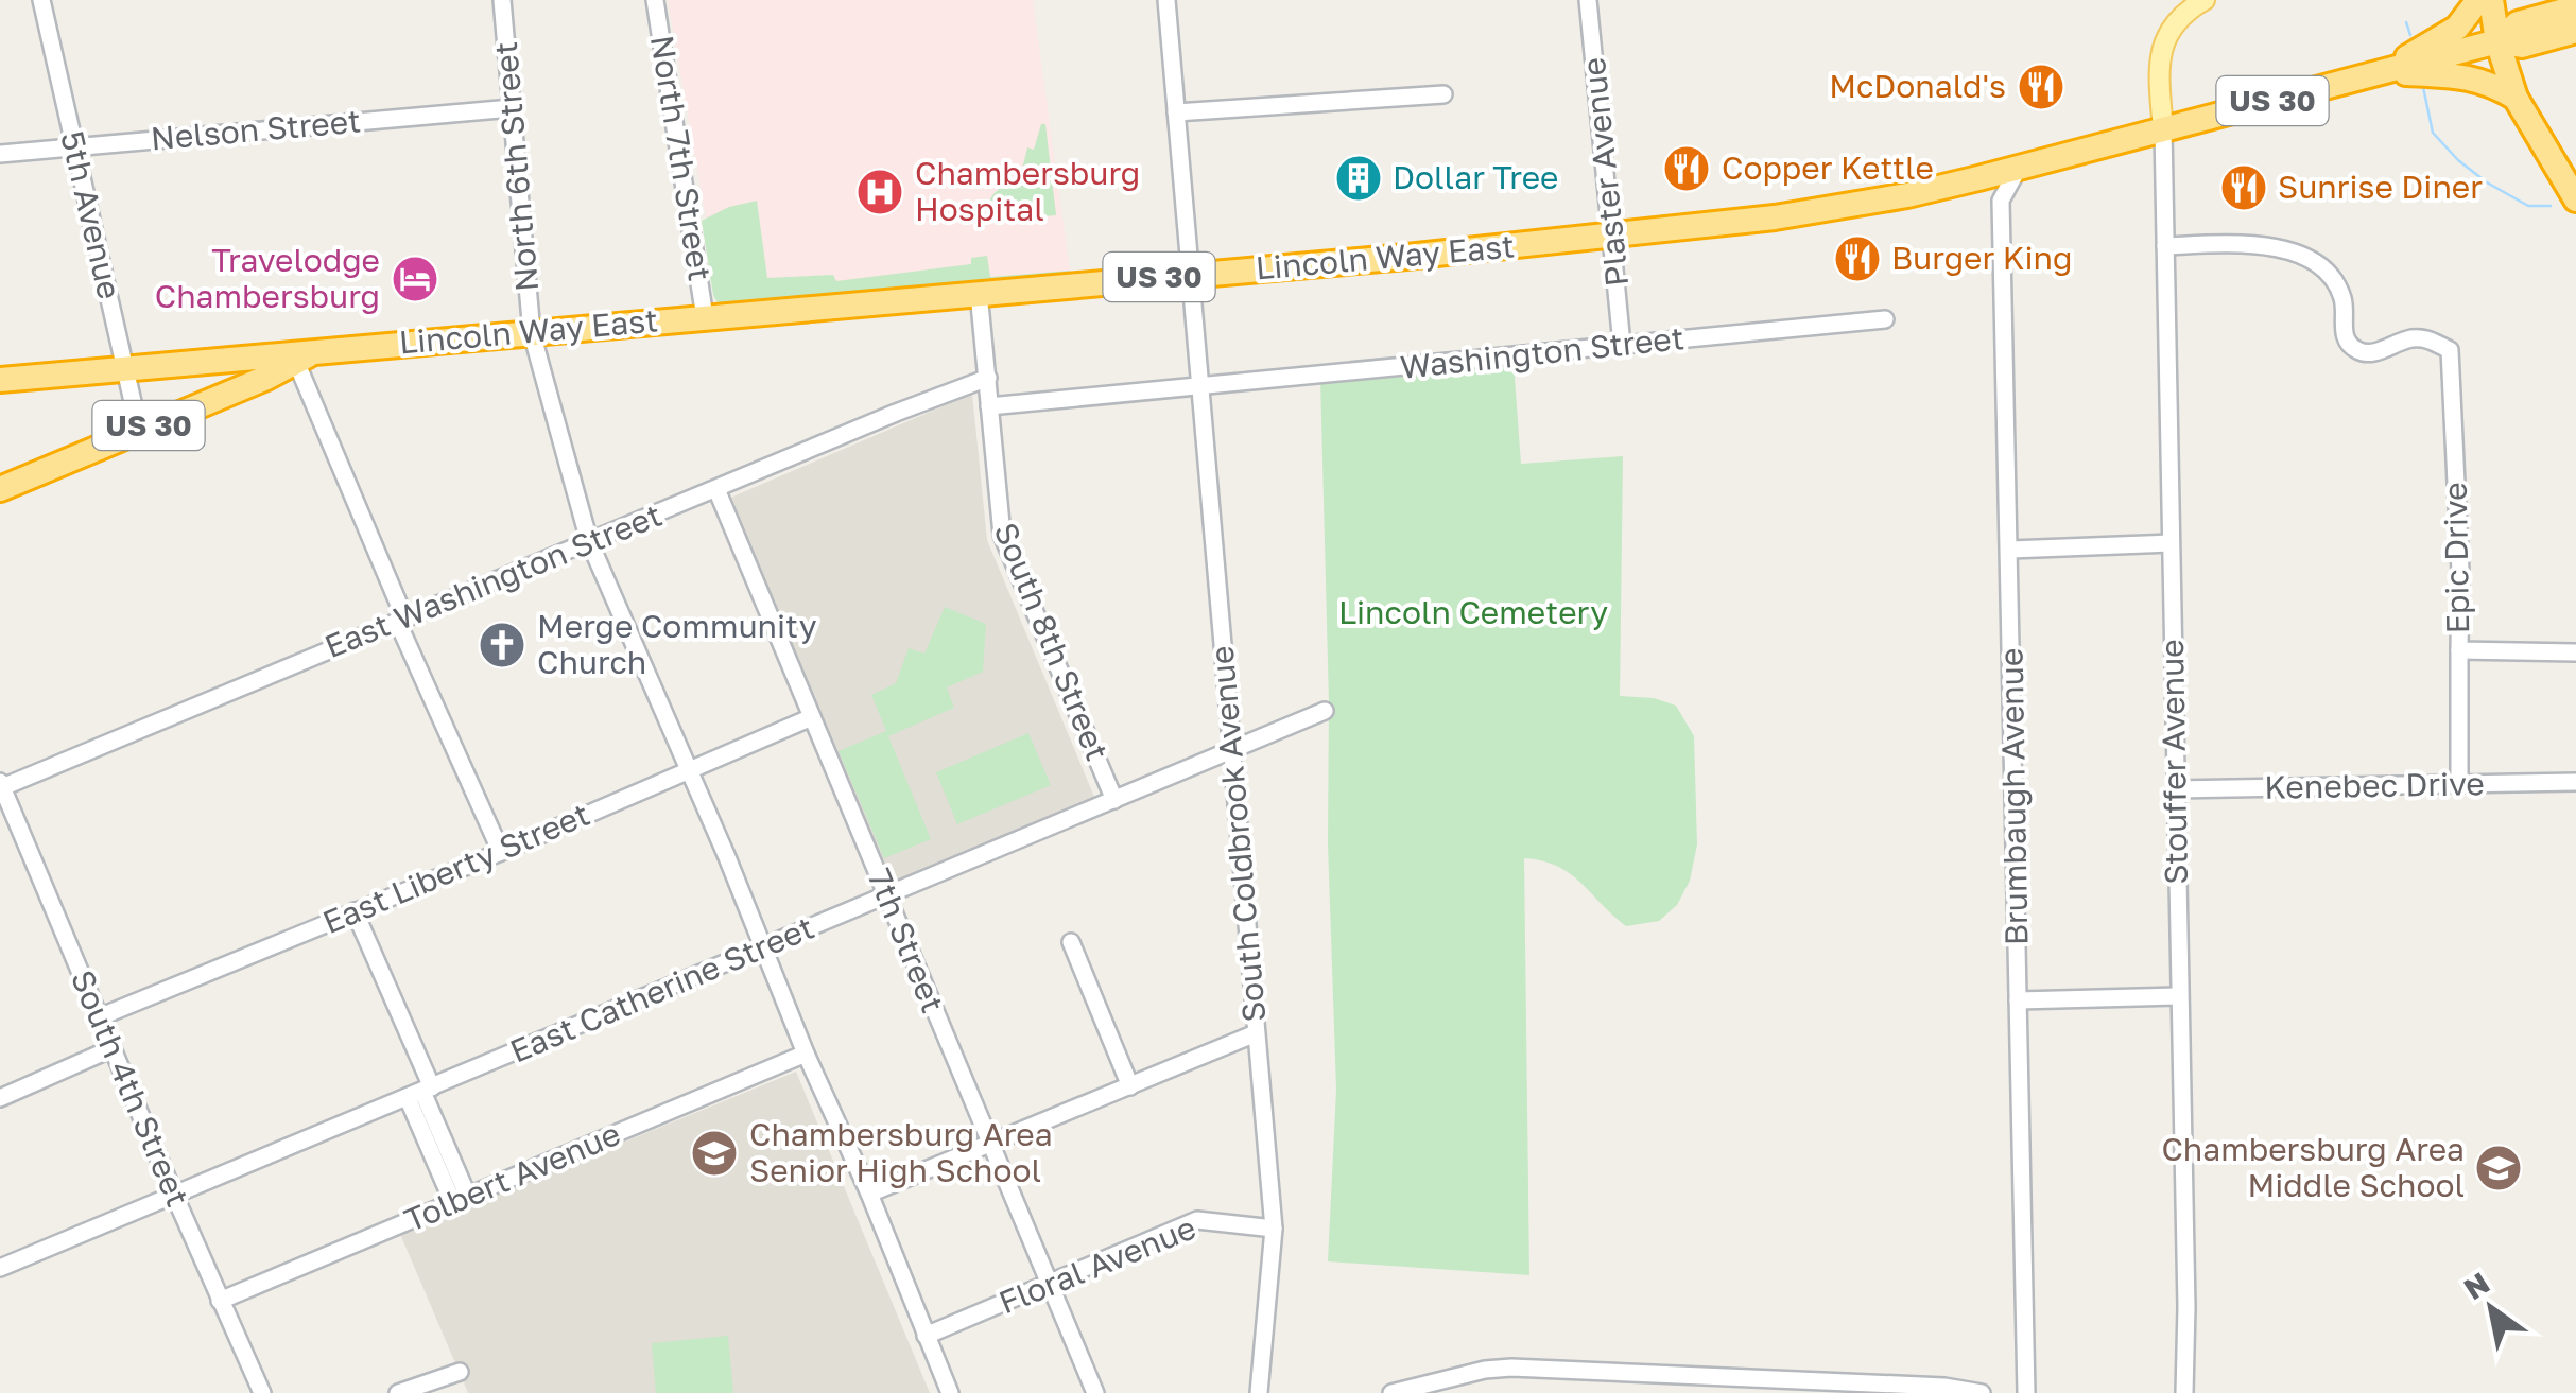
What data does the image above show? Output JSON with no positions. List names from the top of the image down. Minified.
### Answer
{"streets":{"highway":["US 30","Lincoln Way East"],"street":["Nelson Street","North 7th Street","North 6th Street","Plaster Avenue","5th Avenue","Washington Street","Epic Drive","East Washington Street","South 8th Street","Stouffer Avenue","Kenebec Drive","Brumbaugh Avenue","South Coldbrook Avenue","East Liberty Street","7th Street","East Catherine Street","South 4th Street","Tolbert Avenue","Floral Avenue"]},"crossings":[["US 30","5th Avenue"],["US 30","Lincoln Way East"],["Nelson Street","North 6th Street"],["Nelson Street","5th Avenue"],["North 7th Street","Lincoln Way East"],["North 6th Street","Lincoln Way East"],["North 6th Street","East Washington Street"],["North 6th Street","East Liberty Street"],["North 6th Street","East Catherine Street"],["North 6th Street","Tolbert Avenue"],["North 6th Street","Floral Avenue"],["Plaster Avenue","Lincoln Way East"],["Plaster Avenue","Washington Street"],["5th Avenue","Lincoln Way East"],["Lincoln Way East","South 8th Street"],["Lincoln Way East","Stouffer Avenue"],["Lincoln Way East","South Coldbrook Avenue"],["Washington Street","South 8th Street"],["Washington Street","South Coldbrook Avenue"],["Epic Drive","Stouffer Avenue"],["East Washington Street","South 8th Street"],["East Washington Street","7th Street"],["East Washington Street","South 4th Street"],["South 8th Street","East Catherine Street"],["Stouffer Avenue","Kenebec Drive"],["South Coldbrook Avenue","East Catherine Street"],["South Coldbrook Avenue","Floral Avenue"],["East Liberty Street","7th Street"],["East Liberty Street","South 4th Street"],["7th Street","East Catherine Street"],["7th Street","Floral Avenue"],["East Catherine Street","South 4th Street"],["South 4th Street","Tolbert Avenue"]],"parks":["Lincoln Cemetery"],"places":{"restaurant":["McDonald's","Copper Kettle","Sunrise Diner","Burger King"],"building":["Dollar Tree"],"hospital":["Chambersburg Hospital"],"hotel":["Travelodge Chambersburg"],"church":["Merge Community Church"],"school or university":["Chambersburg Area Senior High School","Chambersburg Area Middle School"]},"north":"top left"}
